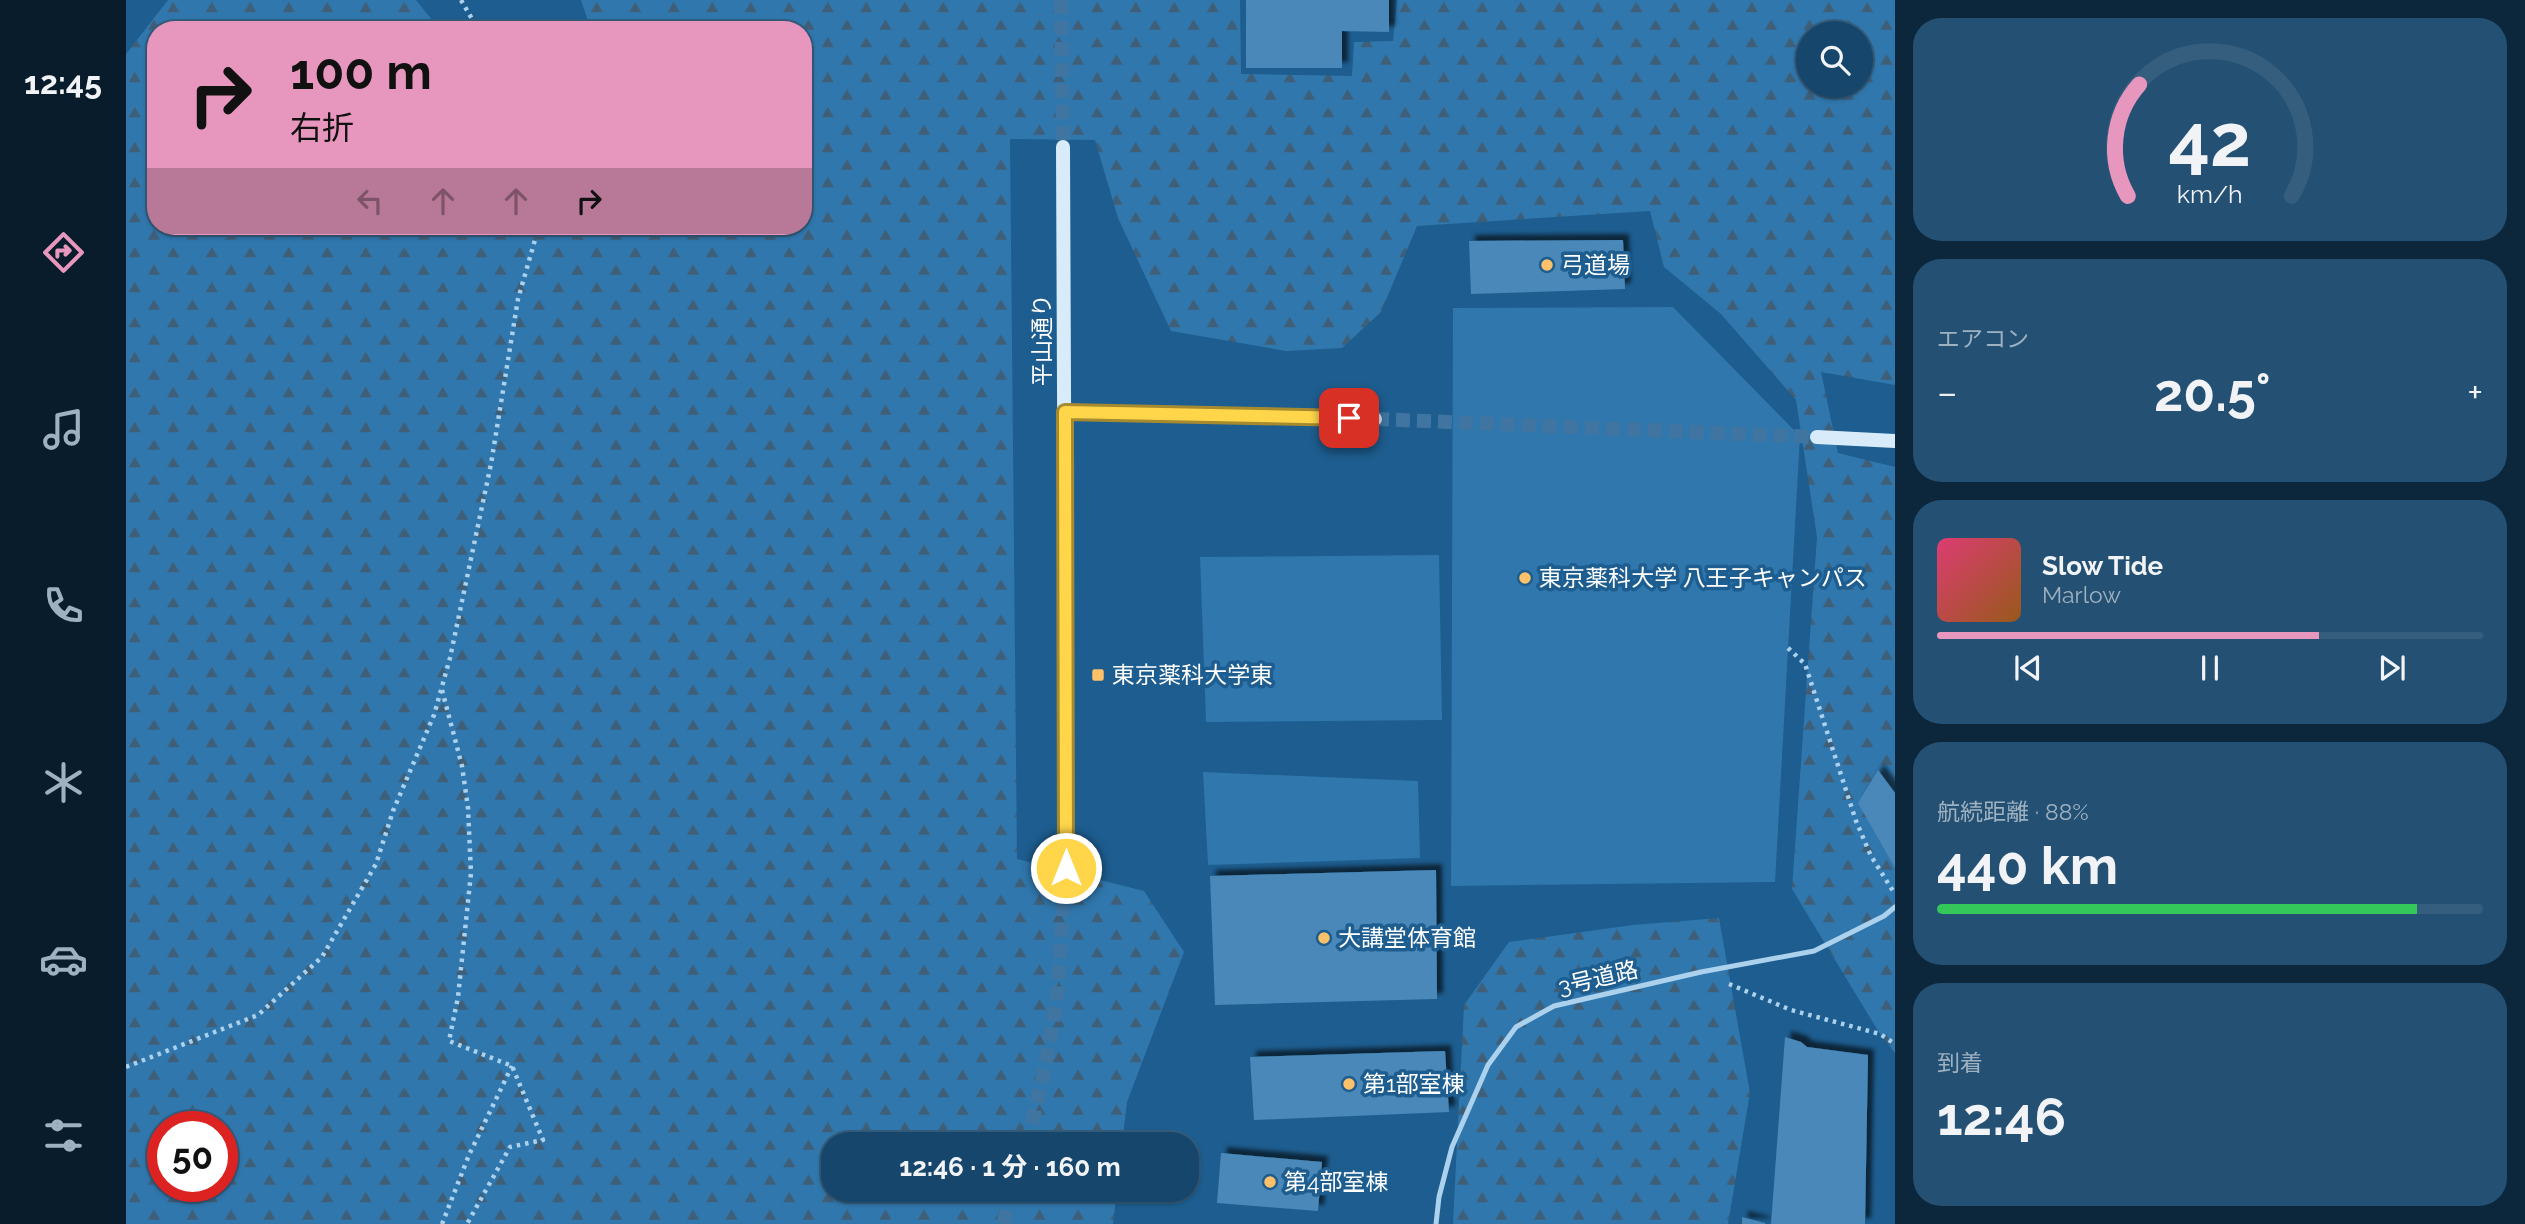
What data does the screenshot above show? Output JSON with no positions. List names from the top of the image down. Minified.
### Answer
{"streets":{"main road":["平山通り"],"lane":["3号道路"]},"places":{"other":["弓道場","東京薬科大学 八王子キャンパス","大講堂体育館","第1部室棟","第4部室棟"],"transit":["東京薬科大学東"]},"page":{"tabs":"12:45","turn":["100 m","右折"],"tile":["エアコン",["航続距離 · 88%","440 km"],["到着","12:46"]],"heat":["−","20.5°","+"],"song":["Slow Tide","Marlow"],"limit":"50","trip":"12:46 · 1 分 · 160 m","gauge":["42","km/h"]}}
